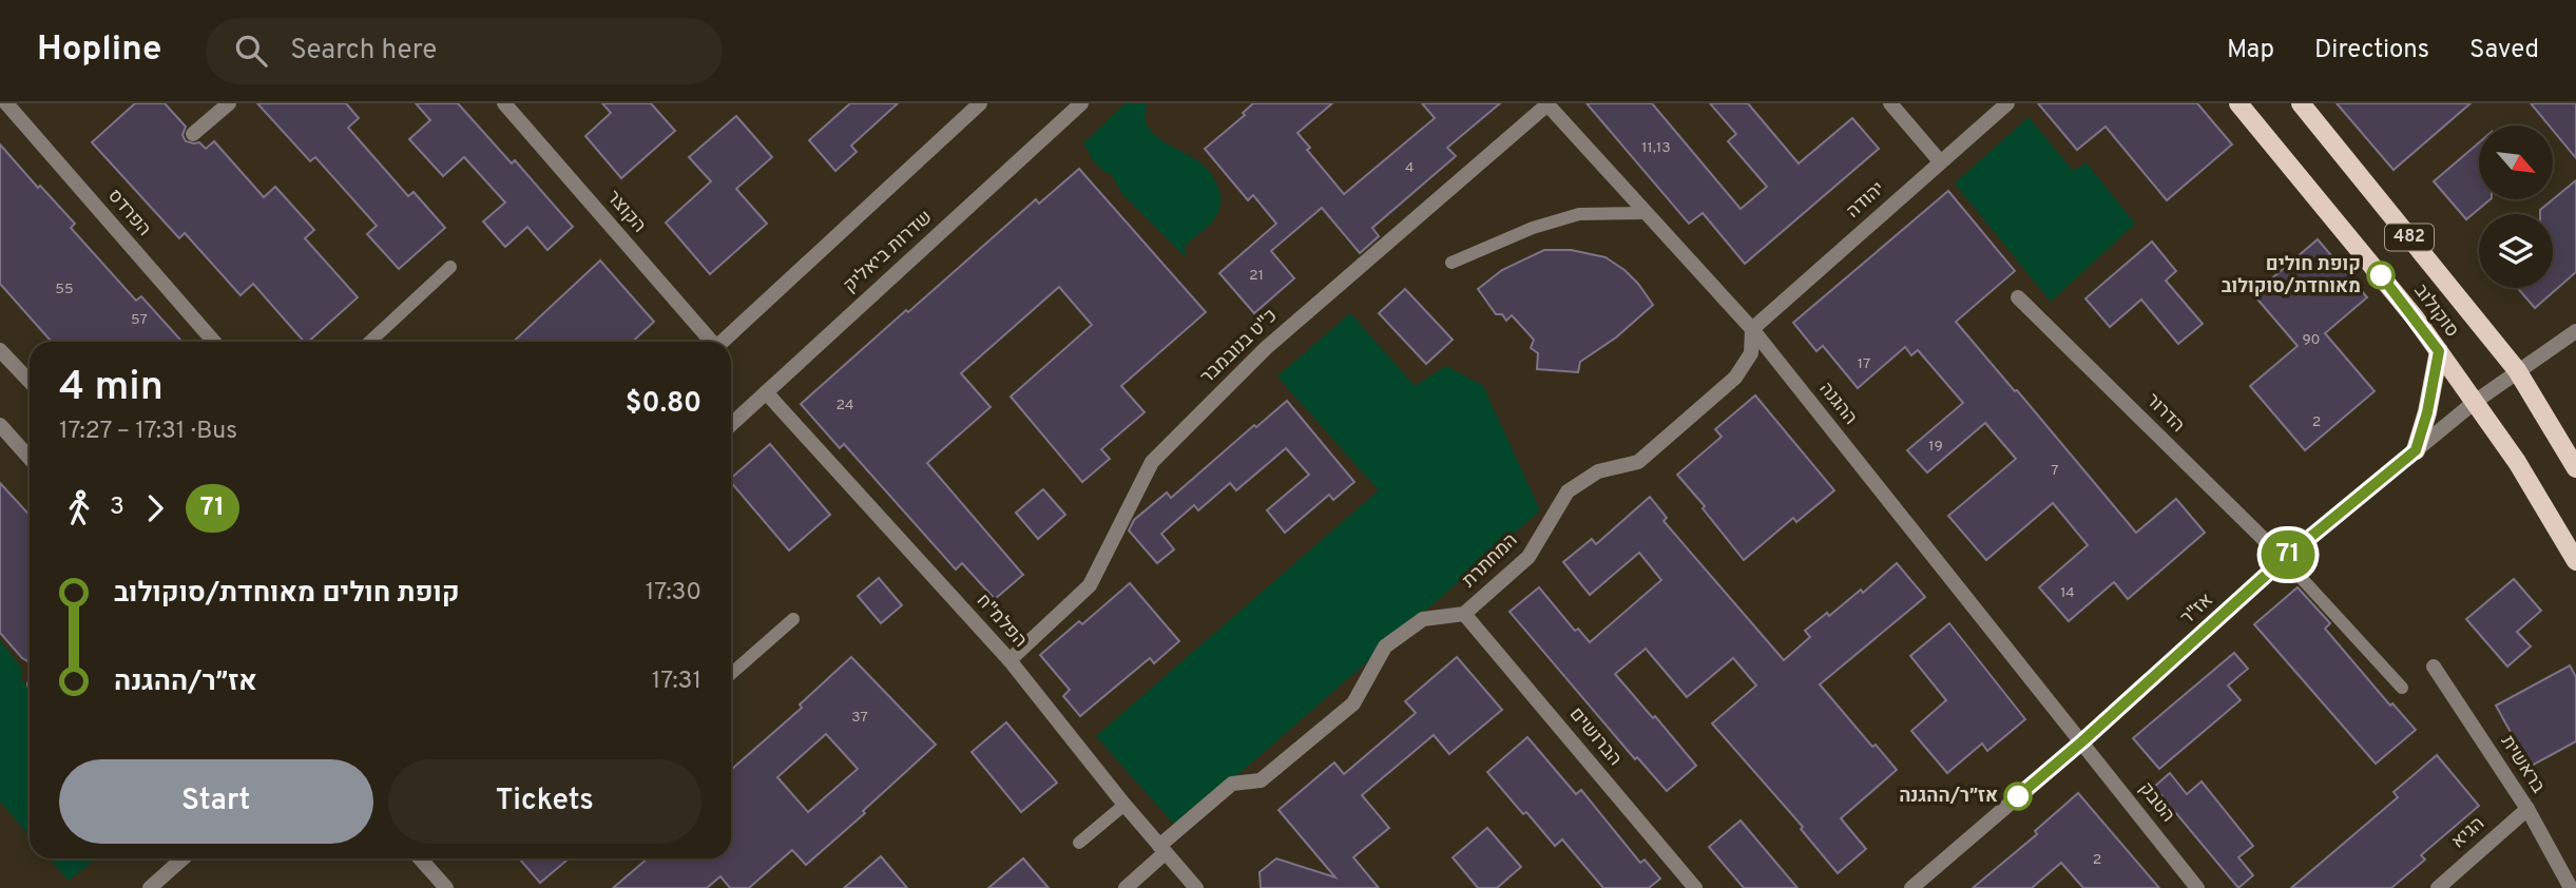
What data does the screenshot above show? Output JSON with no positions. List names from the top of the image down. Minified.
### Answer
{"streets":{"main road":["482","סוקולוב"],"street":["יהודה","הקוצר","הפרדס","שדרות ביאליק","כ\"ט בנובמבר","ההגנה","הדרור","המחתרת","אז\"ר","הפלמ\"ח","הברושים","בראשית","הטבק","הגיא"]},"crossings":[["יהודה","ההגנה"],["יהודה","המחתרת"],["שדרות ביאליק","הפלמ\"ח"],["סוקולוב","אז\"ר"],["כ\"ט בנובמבר","ההגנה"],["כ\"ט בנובמבר","הפלמ\"ח"],["ההגנה","המחתרת"],["ההגנה","אז\"ר"],["ההגנה","הטבק"],["הדרור","אז\"ר"],["המחתרת","הפלמ\"ח"],["המחתרת","הברושים"],["אז\"ר","הטבק"],["בראשית","הגיא"]],"places":["קופת חולים מאוחדת/סוקולוב","אז״ר/ההגנה"],"lines":["bus line 71"],"house_numbers":["11,13","4","21","55","57","90","17","24","2","19","7","14","37","2"],"north":"bottom right","page":{"header":"Hopline","search":"Search here","nav":["Map","Directions","Saved"],"on_map":"71","heading":["4 min","17:27 – 17:31 · Bus","$0.80"],"legs":["3","71"],"list":[{"name":"קופת חולים מאוחדת/סוקולוב","value":"17:30"},{"name":"אז״ר/ההגנה","value":"17:31"}],"buttons":["Start","Tickets"]}}
